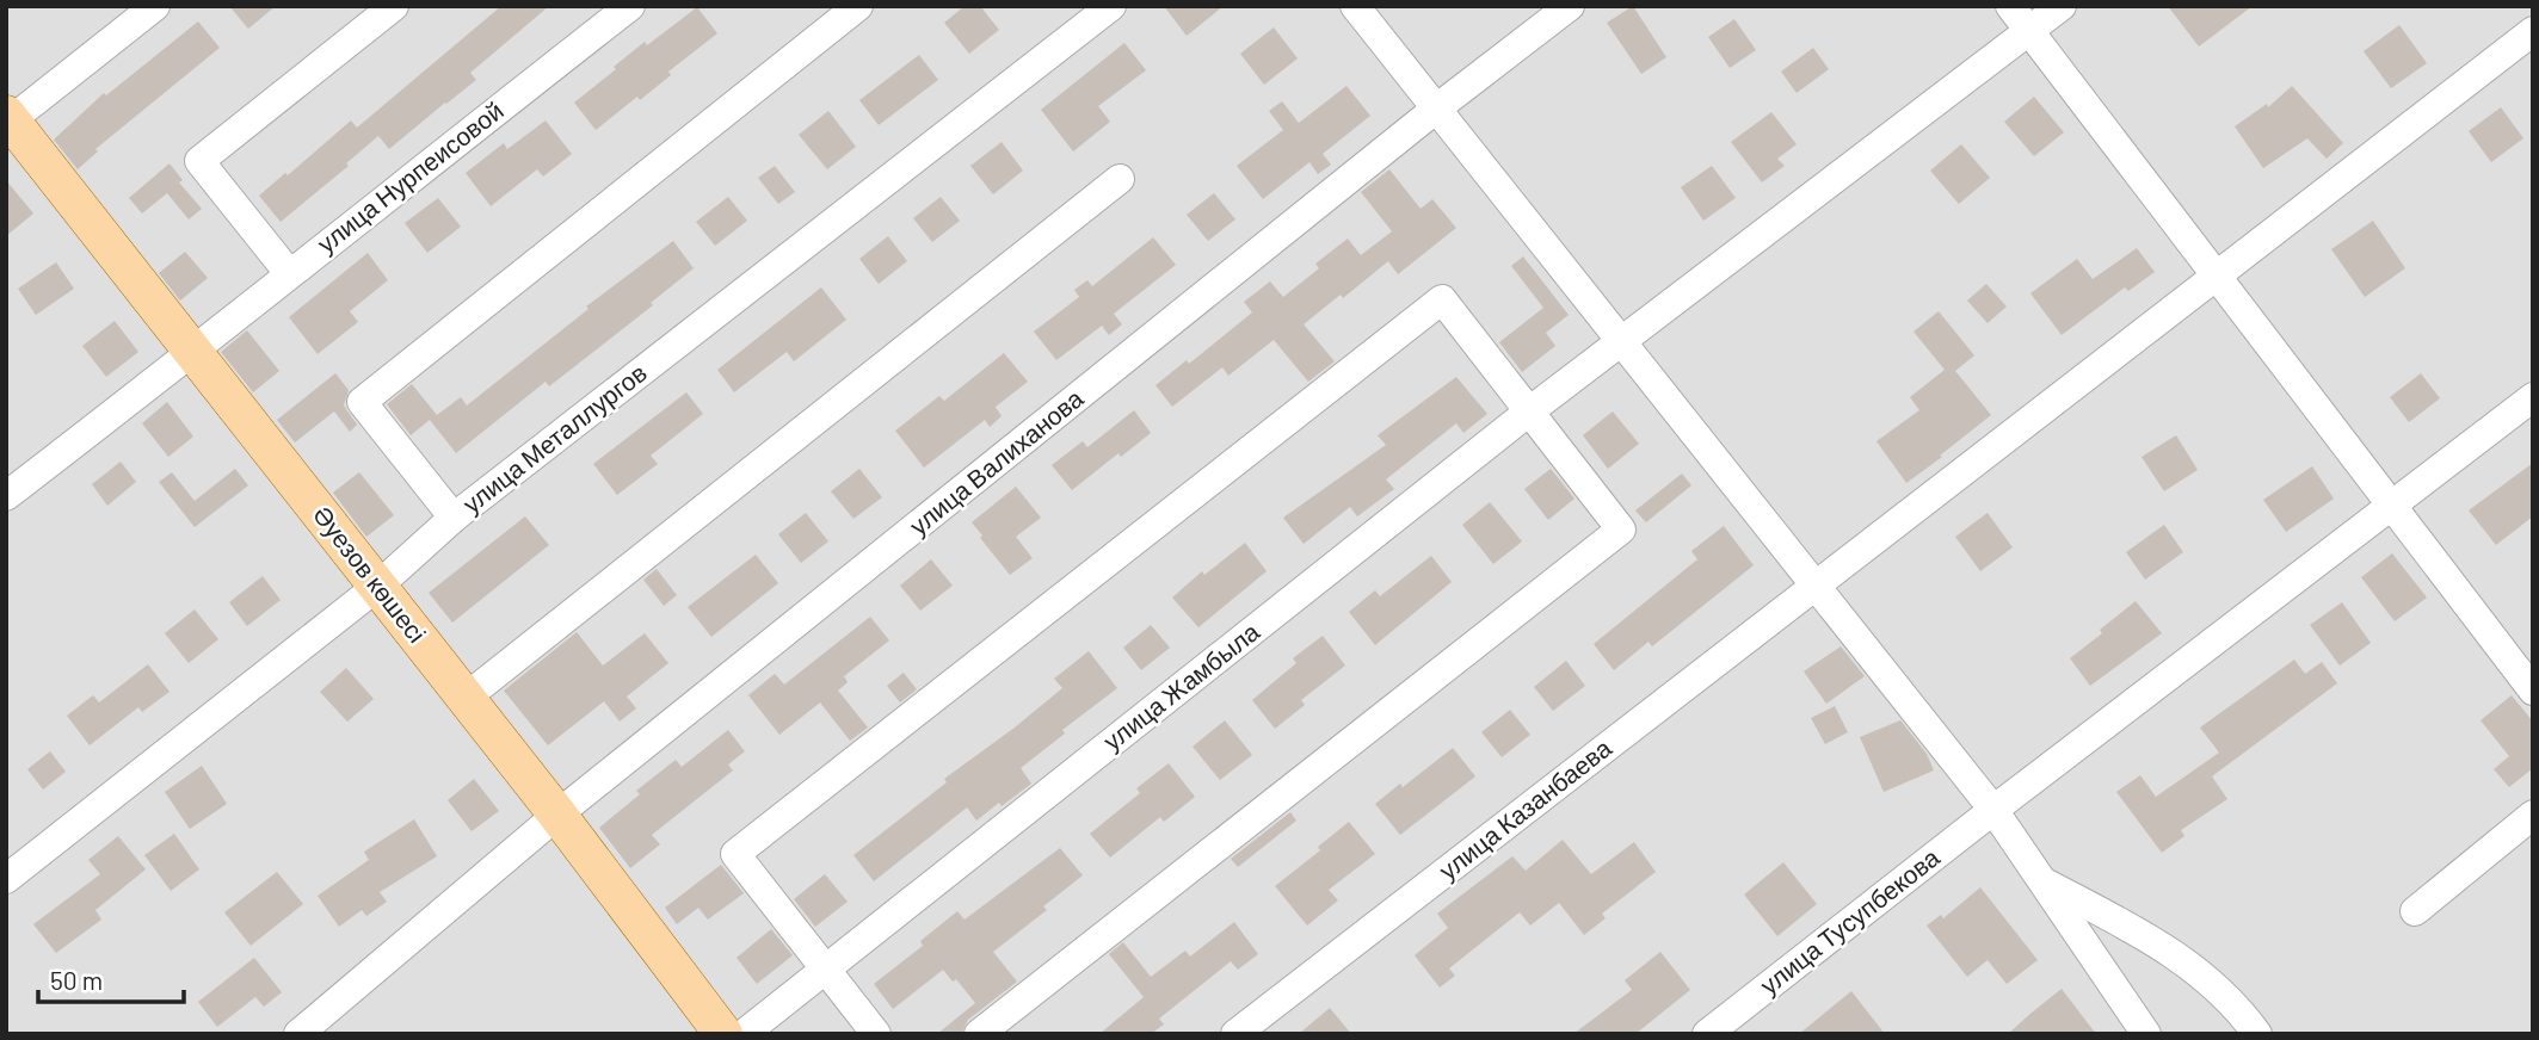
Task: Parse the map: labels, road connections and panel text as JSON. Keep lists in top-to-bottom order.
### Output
{
  "streets": {
    "main road": ["Әуезов көшесі"],
    "street": [
      "улица Нурпеисовой",
      "улица Металлургов",
      "улица Валиханова",
      "улица Жамбыла",
      "улица Казанбаева",
      "улица Тусупбекова"
    ]
  },
  "crossings": [
    ["улица Нурпеисовой", "Әуезов көшесі"],
    ["улица Металлургов", "Әуезов көшесі"],
    ["улица Валиханова", "Әуезов көшесі"]
  ],
  "scale_bar": "50 m"
}
